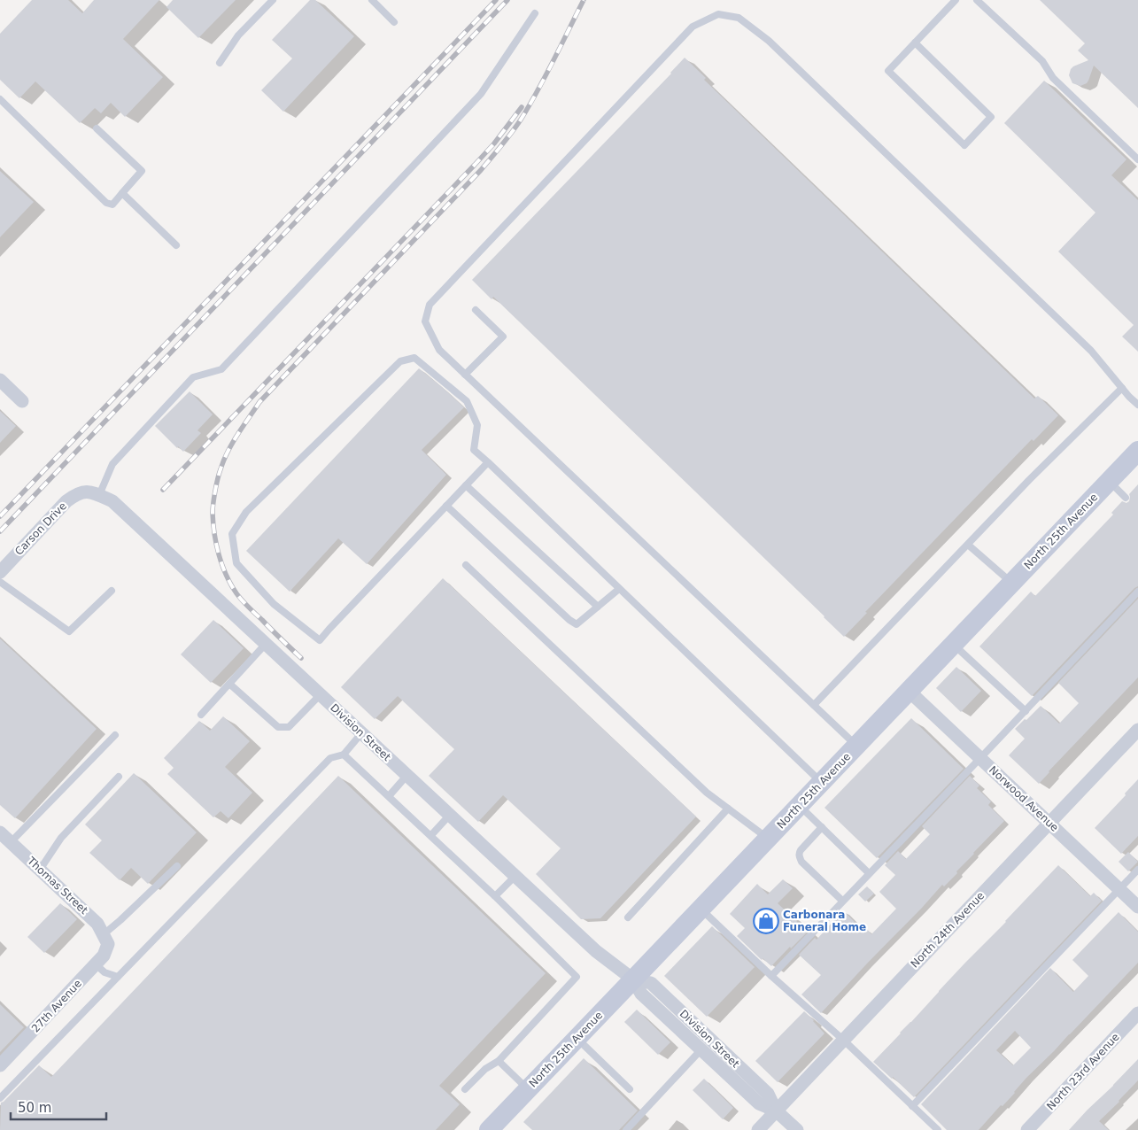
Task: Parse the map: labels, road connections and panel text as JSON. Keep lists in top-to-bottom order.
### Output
{
  "streets": {
    "main road": ["North 25th Avenue"],
    "street": [
      "Carson Drive",
      "Division Street",
      "Norwood Avenue",
      "Thomas Street",
      "North 24th Avenue",
      "27th Avenue",
      "North 23rd Avenue"
    ]
  },
  "crossings": [
    ["Carson Drive", "Division Street"],
    ["North 25th Avenue", "Division Street"],
    ["North 25th Avenue", "Norwood Avenue"],
    ["Division Street", "North 24th Avenue"],
    ["Norwood Avenue", "North 24th Avenue"],
    ["Thomas Street", "27th Avenue"]
  ],
  "places": {
    "shop": ["Carbonara Funeral Home"]
  },
  "scale_bar": "50 m"
}
